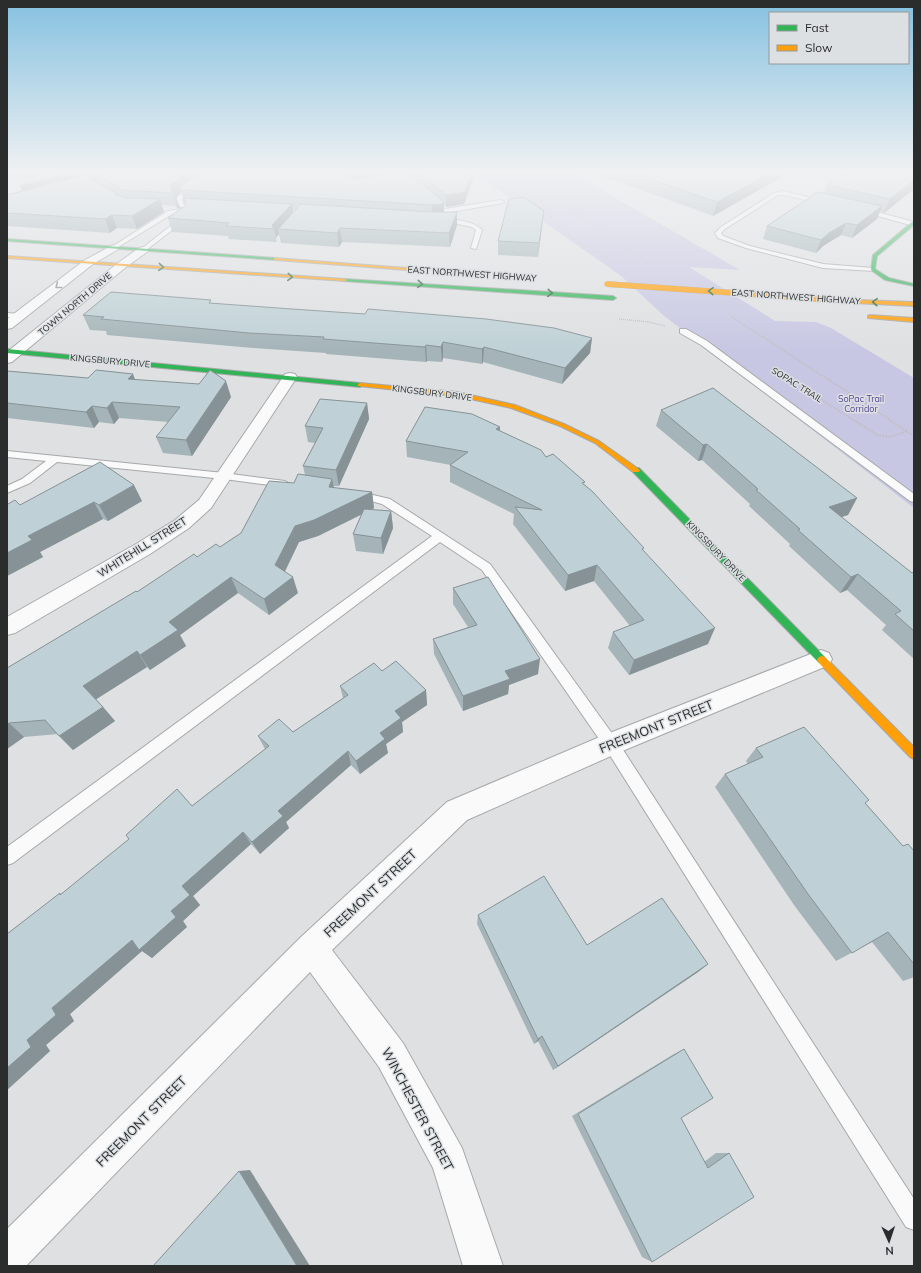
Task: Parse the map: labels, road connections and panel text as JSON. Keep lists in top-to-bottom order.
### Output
{
  "streets": {
    "main road": ["EAST NORTHWEST HIGHWAY", "KINGSBURY DRIVE"],
    "street": [
      "TOWN NORTH DRIVE",
      "WHITEHILL STREET",
      "FREEMONT STREET",
      "WINCHESTER STREET"
    ],
    "path": ["SOPAC TRAIL"]
  },
  "crossings": [
    ["EAST NORTHWEST HIGHWAY", "TOWN NORTH DRIVE"],
    ["TOWN NORTH DRIVE", "KINGSBURY DRIVE"],
    ["KINGSBURY DRIVE", "WHITEHILL STREET"],
    ["KINGSBURY DRIVE", "FREEMONT STREET"],
    ["FREEMONT STREET", "WINCHESTER STREET"]
  ],
  "parks": ["SoPac Trail Corridor"],
  "legend": ["Fast", "Slow"],
  "north": "bottom"
}
